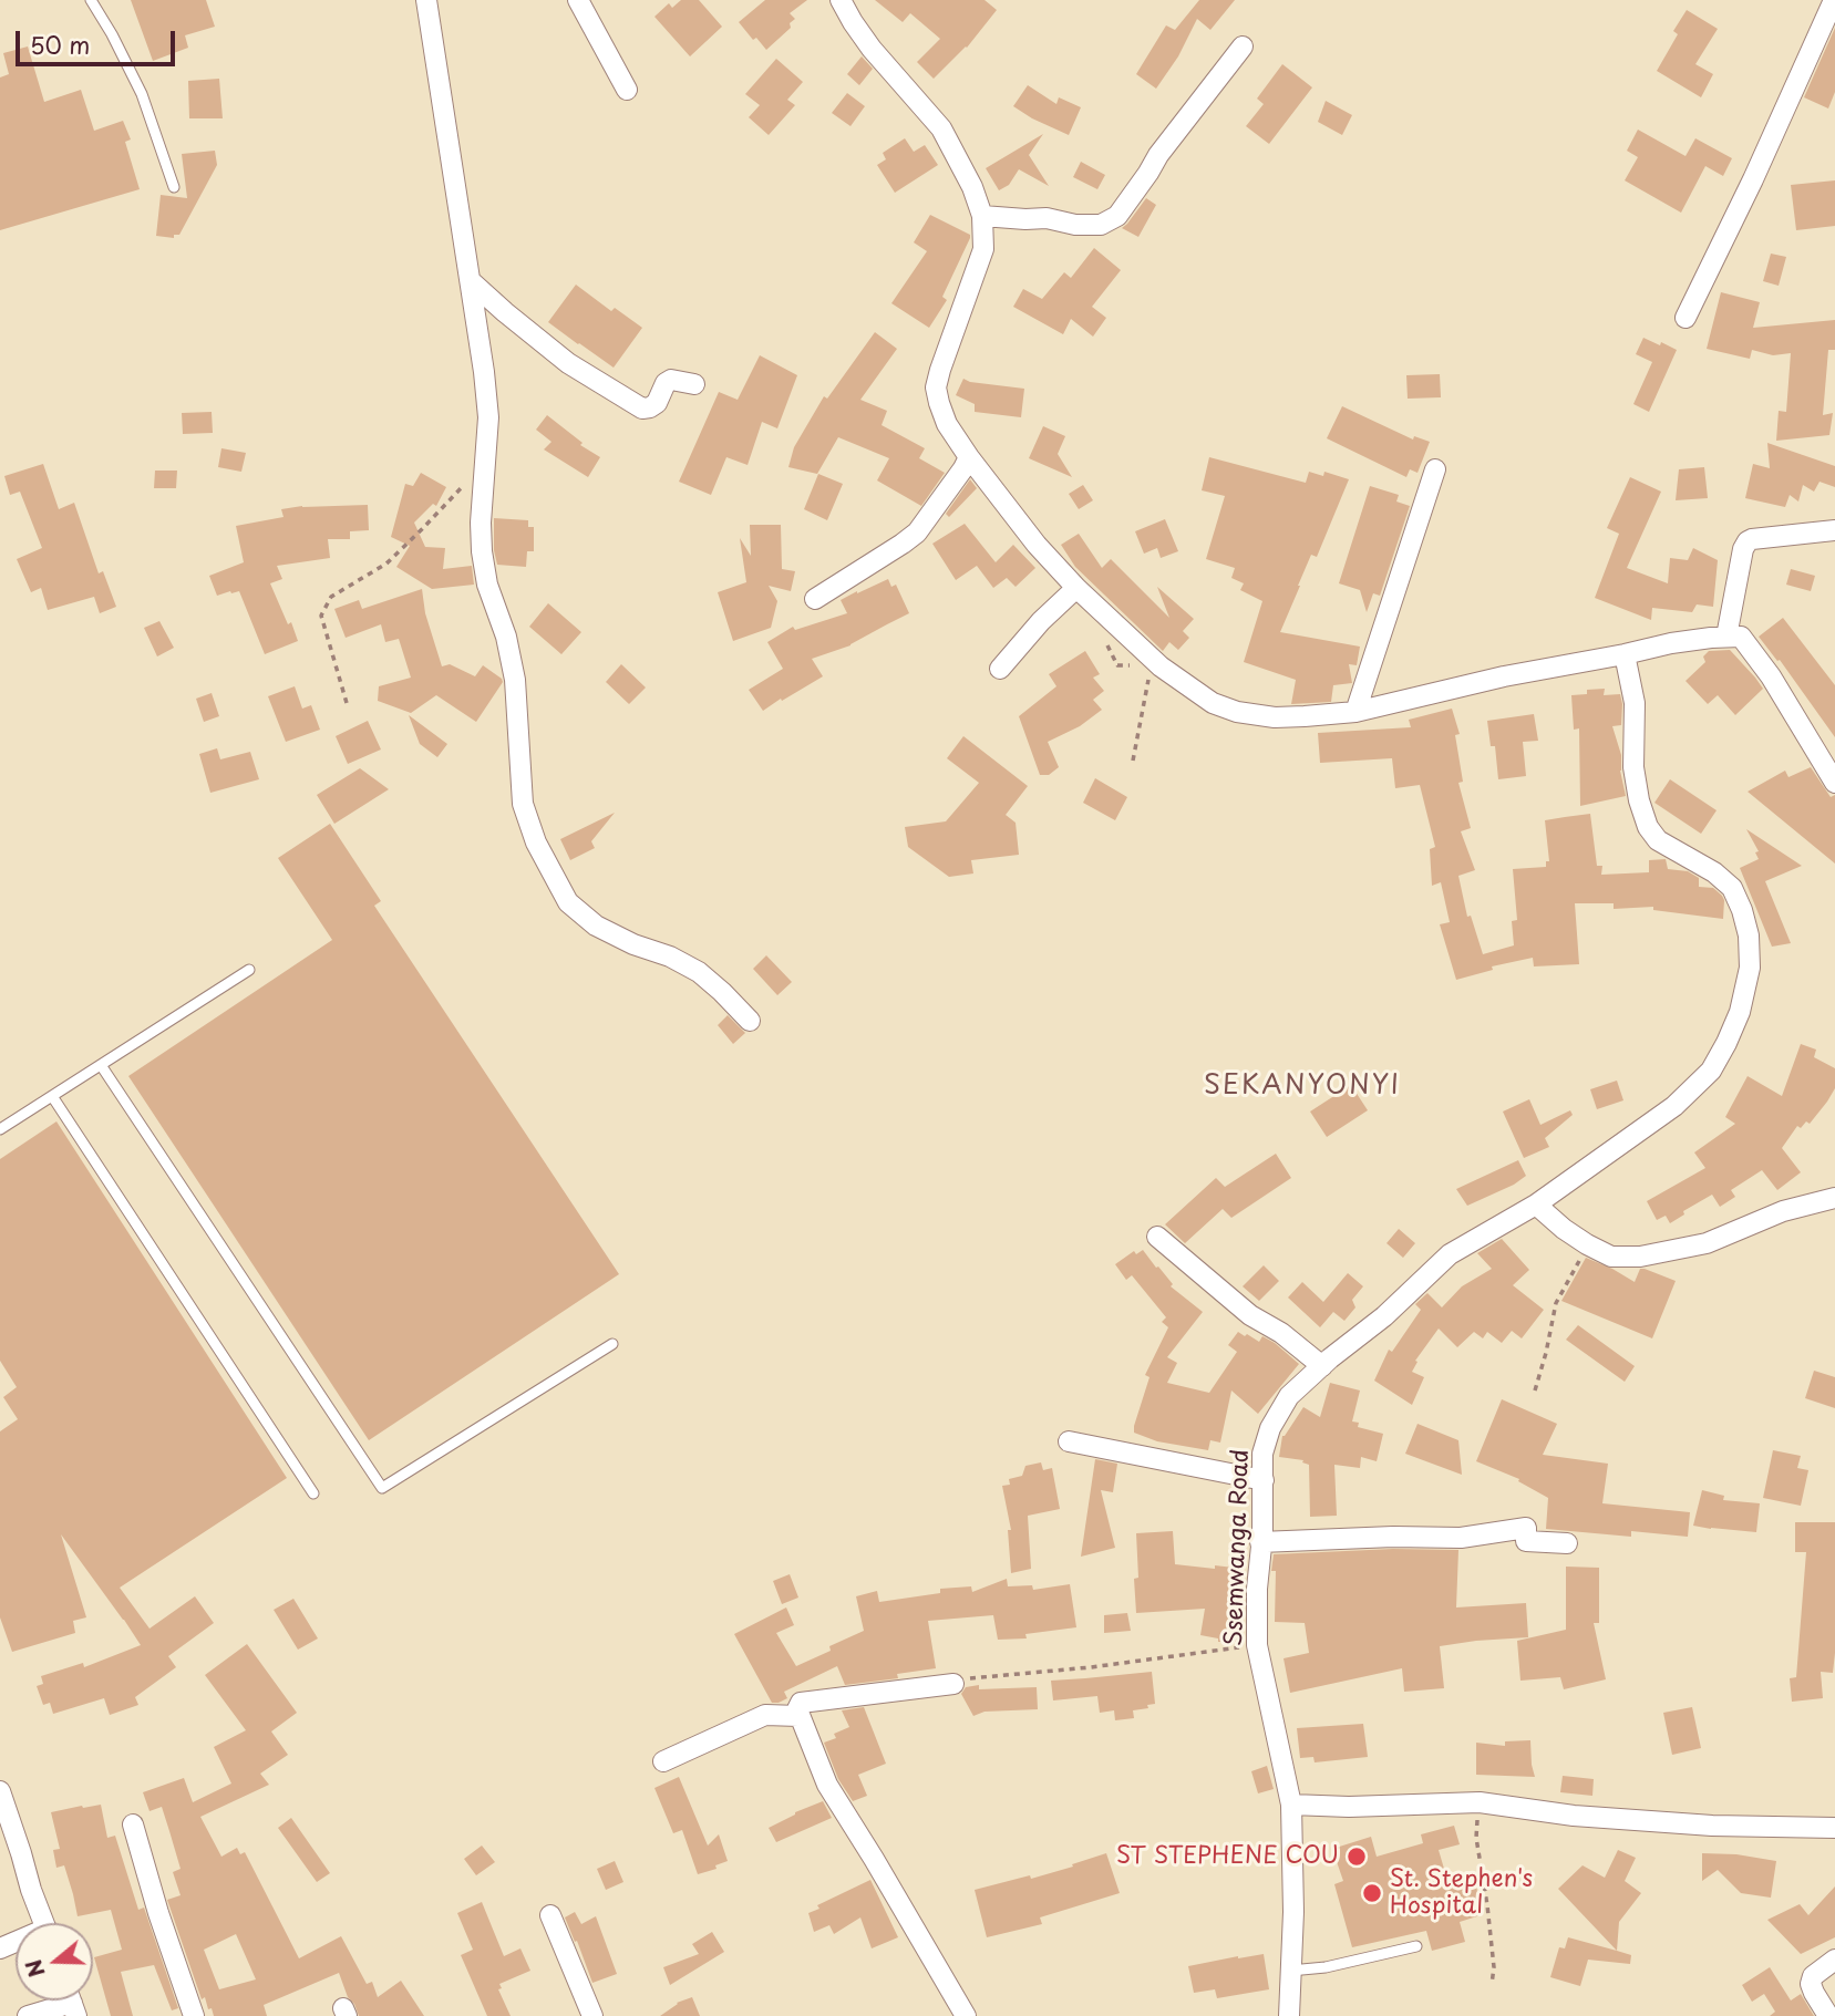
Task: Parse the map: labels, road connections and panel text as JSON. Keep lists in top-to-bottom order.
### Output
{
  "streets": {
    "street": ["Ssemwanga Road"]
  },
  "districts": ["SEKANYONYI"],
  "places": ["ST STEPHENE COU", "St. Stephen's Hospital"],
  "scale_bar": "50 m",
  "north": "left"
}
